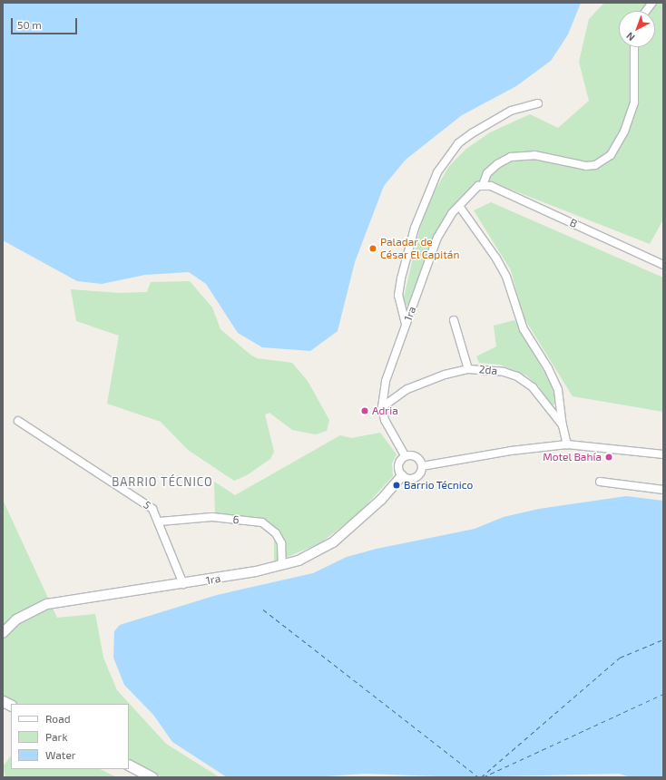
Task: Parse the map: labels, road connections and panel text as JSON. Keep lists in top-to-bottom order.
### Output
{
  "streets": {
    "street": [
      "B",
      "1ra",
      "2da",
      "5",
      "6"
    ]
  },
  "crossings": [
    ["B", "1ra"],
    ["1ra", "2da"],
    ["1ra", "5"],
    ["1ra", "6"],
    ["5", "6"]
  ],
  "districts": ["BARRIO TÉCNICO"],
  "places": [
    "Paladar de César El Capitán",
    "Adria",
    "Motel Bahía",
    "Barrio Técnico"
  ],
  "legend": ["Road", "Park", "Water"],
  "scale_bar": "50 m",
  "north": "bottom left"
}
